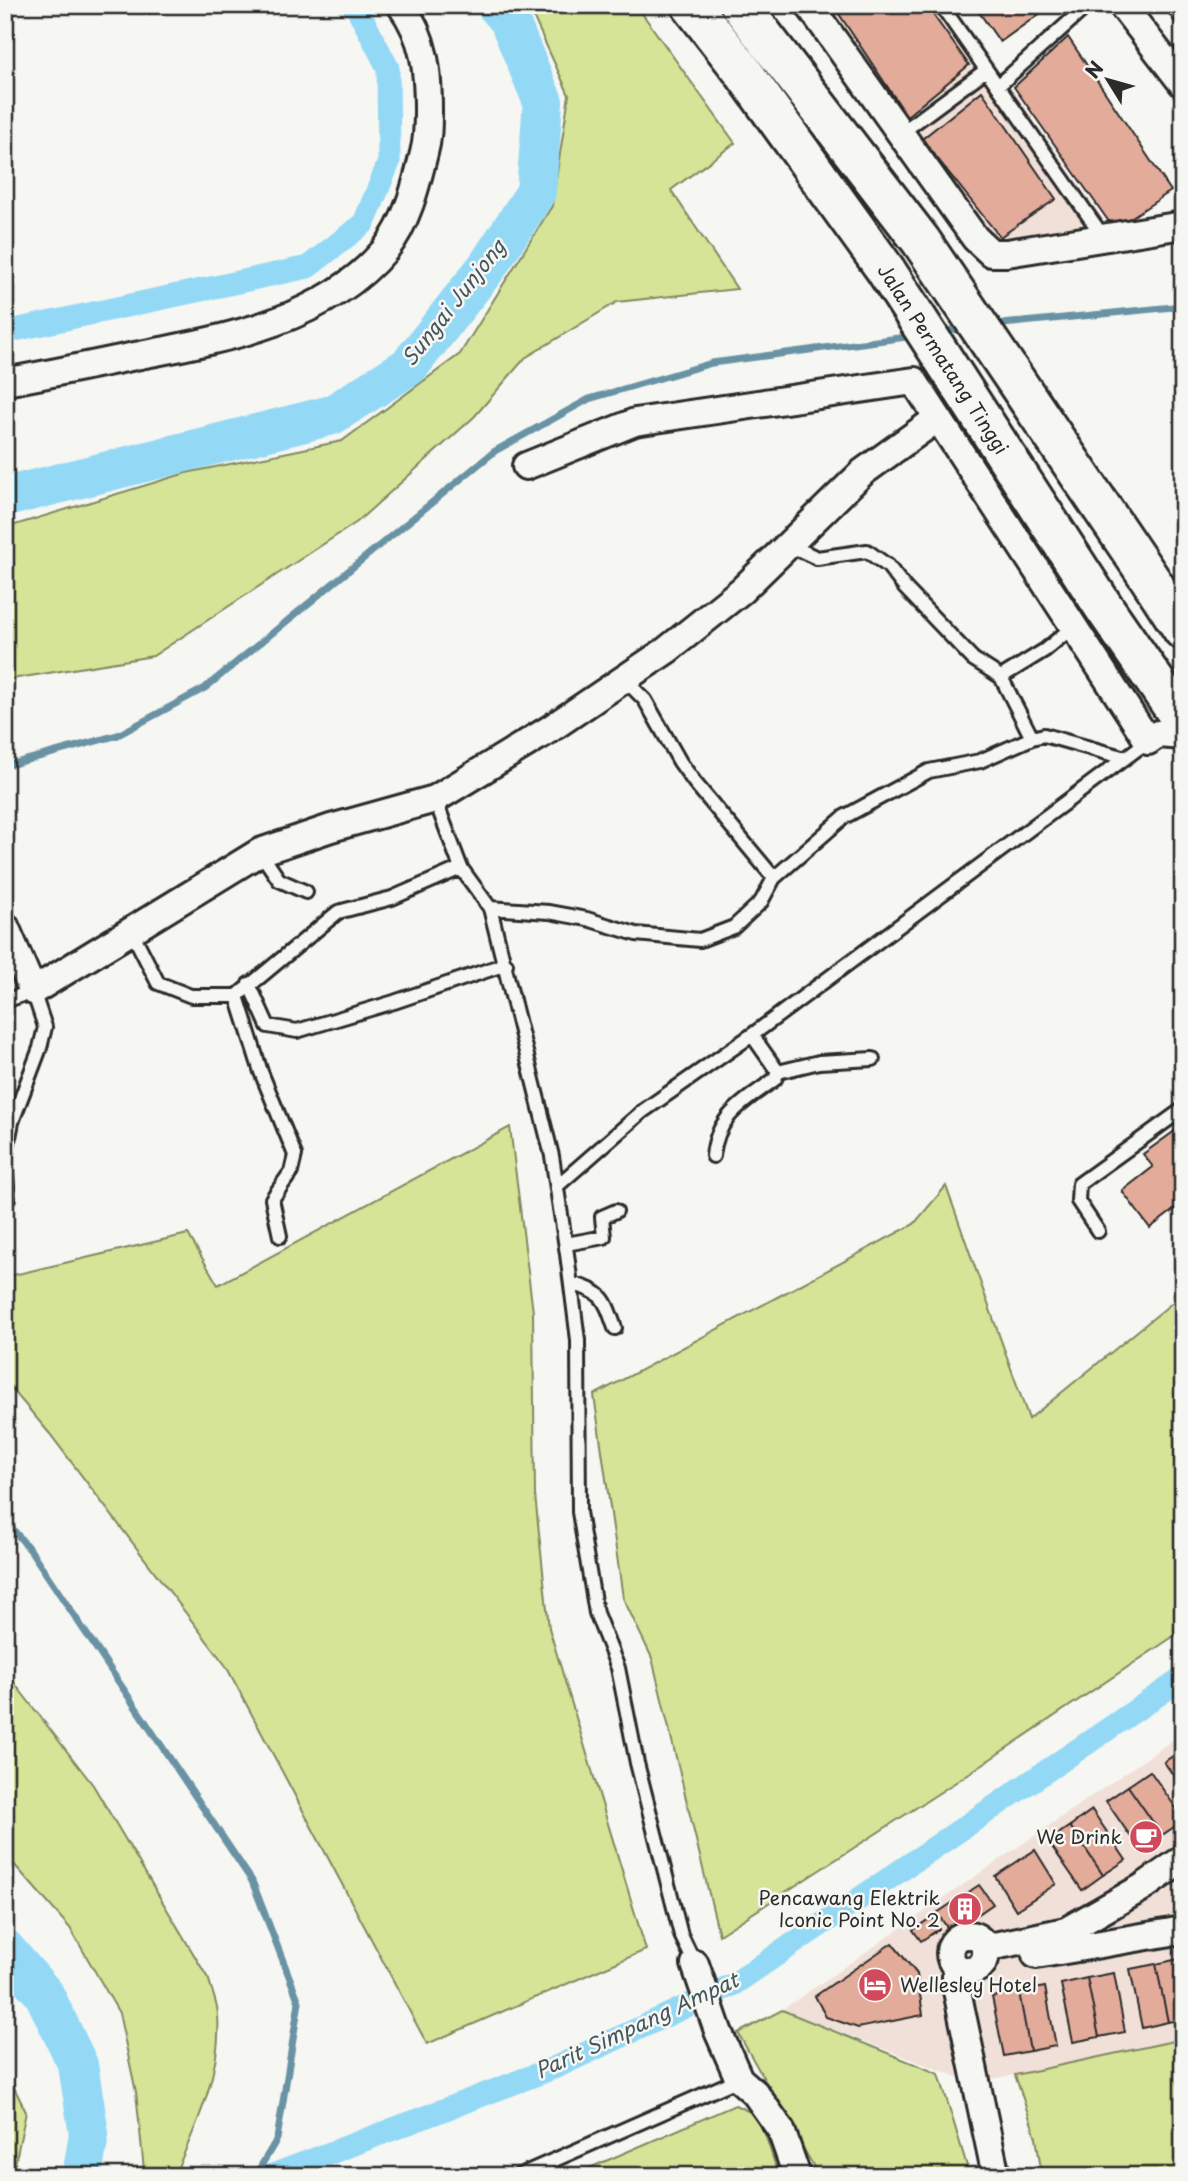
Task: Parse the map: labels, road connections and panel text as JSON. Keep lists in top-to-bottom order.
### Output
{
  "streets": {
    "highway": ["Jalan Permatang Tinggi"]
  },
  "water": ["Sungai Junjong", "Parit Simpang Ampat"],
  "places": {
    "cafe": ["We Drink"],
    "building": ["Pencawang Elektrik Iconic Point No. 2"],
    "hotel": ["Wellesley Hotel"]
  },
  "north": "top left"
}
